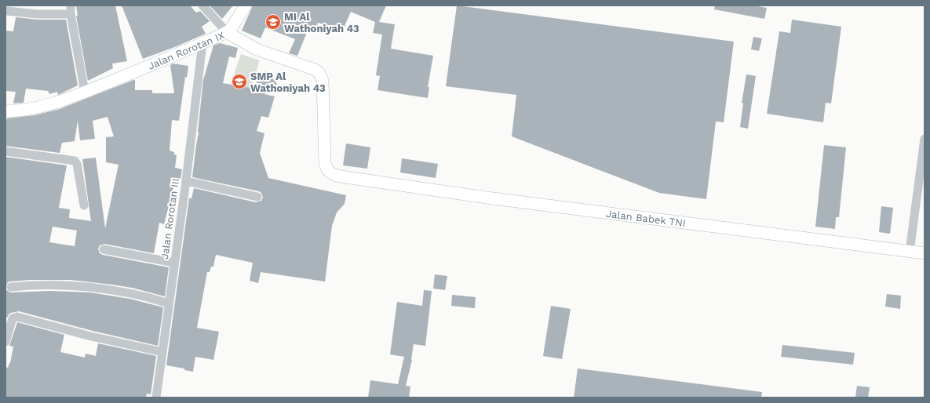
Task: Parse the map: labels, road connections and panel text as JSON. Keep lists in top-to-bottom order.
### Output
{
  "streets": {
    "street": ["Jalan Rorotan IX", "Jalan Babek TNI", "Jalan Rorotan III"]
  },
  "crossings": [
    ["Jalan Rorotan IX", "Jalan Babek TNI"],
    ["Jalan Rorotan IX", "Jalan Rorotan III"]
  ],
  "places": {
    "school or university": ["MI Al Wathoniyah 43", "SMP Al Wathoniyah 43"]
  }
}
